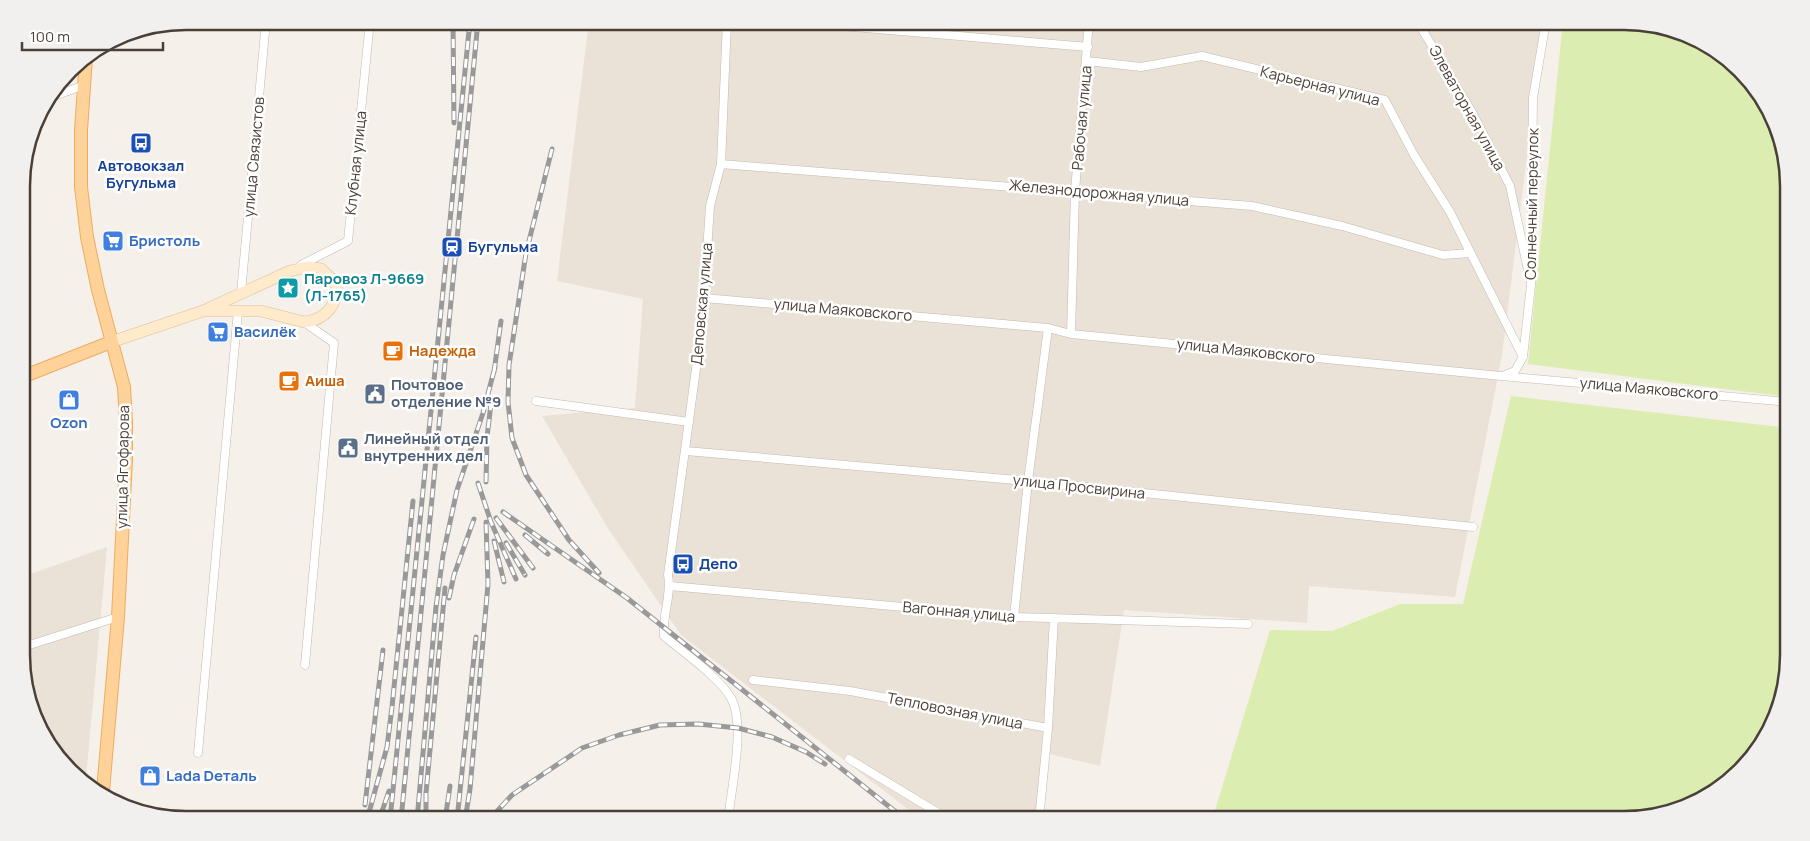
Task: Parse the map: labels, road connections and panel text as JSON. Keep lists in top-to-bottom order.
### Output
{
  "streets": {
    "main road": ["улица Ягофарова"],
    "street": [
      "Карьерная улица",
      "Элеваторная улица",
      "Рабочая улица",
      "улица Связистов",
      "Клубная улица",
      "Железнодорожная улица",
      "Солнечный переулок",
      "Деповская улица",
      "улица Маяковского",
      "улица Просвирина",
      "Вагонная улица",
      "Тепловозная улица"
    ]
  },
  "crossings": [
    ["Карьерная улица", "Рабочая улица"],
    ["Карьерная улица", "Железнодорожная улица"],
    ["Карьерная улица", "Солнечный переулок"],
    ["Элеваторная улица", "Солнечный переулок"],
    ["Рабочая улица", "Железнодорожная улица"],
    ["Рабочая улица", "улица Маяковского"],
    ["Железнодорожная улица", "Деповская улица"],
    ["Деповская улица", "улица Маяковского"],
    ["Деповская улица", "улица Просвирина"],
    ["Деповская улица", "Вагонная улица"]
  ],
  "places": {
    "bus stop": ["Автовокзал Бугульма", "Депо"],
    "supermarket": ["Бристоль", "Василёк"],
    "station": ["Бугульма"],
    "place": ["Паровоз Л-9669 (Л-1765)"],
    "cafe": ["Надежда", "Аиша"],
    "public building": ["Почтовое отделение №9", "Линейный отдел внутренних дел"],
    "shop": ["Ozon", "Lada Dеталь"]
  },
  "scale_bar": "100 m"
}
